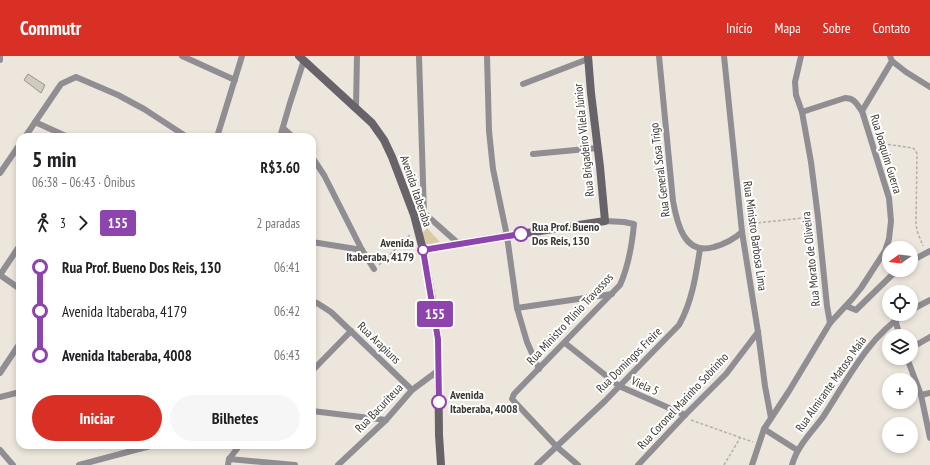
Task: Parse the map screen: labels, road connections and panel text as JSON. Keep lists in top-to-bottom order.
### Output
{
  "streets": {
    "main road": ["Rua Brigadeiro Vilela Júnior", "Avenida Itaberaba"],
    "street": [
      "Rua Joaquim Guerra",
      "Rua General Sosa Trigo",
      "Rua Ministro Barbosa Lima",
      "Rua Morato de Oliveira",
      "Rua Ministro Plínio Travassos",
      "Rua Arapiuns",
      "Rua Domingos Freire",
      "Rua Almirante Matoso Maia",
      "Viela 5",
      "Rua Coronel Marinho Sobrinho",
      "Rua Bacuriteua"
    ]
  },
  "crossings": [
    ["Rua Brigadeiro Vilela Júnior", "Rua Ministro Plínio Travassos"],
    ["Rua Joaquim Guerra", "Rua Morato de Oliveira"],
    ["Rua General Sosa Trigo", "Rua Domingos Freire"],
    ["Avenida Itaberaba", "Rua Bacuriteua"],
    ["Rua Ministro Barbosa Lima", "Rua Coronel Marinho Sobrinho"],
    ["Rua Ministro Plínio Travassos", "Rua Domingos Freire"],
    ["Rua Ministro Plínio Travassos", "Viela 5"],
    ["Rua Arapiuns", "Rua Bacuriteua"],
    ["Rua Domingos Freire", "Viela 5"],
    ["Viela 5", "Rua Coronel Marinho Sobrinho"]
  ],
  "places": ["Rua Prof. Bueno Dos Reis, 130", "Avenida Itaberaba, 4179", "Avenida Itaberaba, 4008"],
  "lines": ["bus line 155"],
  "north": "left",
  "page": {
    "header": "Commutr",
    "nav": [
      "Início",
      "Mapa",
      "Sobre",
      "Contato"
    ],
    "on_map": "155",
    "heading": ["5 min", "06:38 – 06:43 · Ônibus", "R$3.60"],
    "legs": ["3", "155", "2 paradas"],
    "map_buttons": ["+", "−"],
    "list": [
      {
        "name": "Rua Prof. Bueno Dos Reis, 130",
        "value": "06:41"
      },
      {
        "name": "Avenida Itaberaba, 4179",
        "value": "06:42"
      },
      {
        "name": "Avenida Itaberaba, 4008",
        "value": "06:43"
      }
    ],
    "buttons": ["Iniciar", "Bilhetes"]
  }
}
